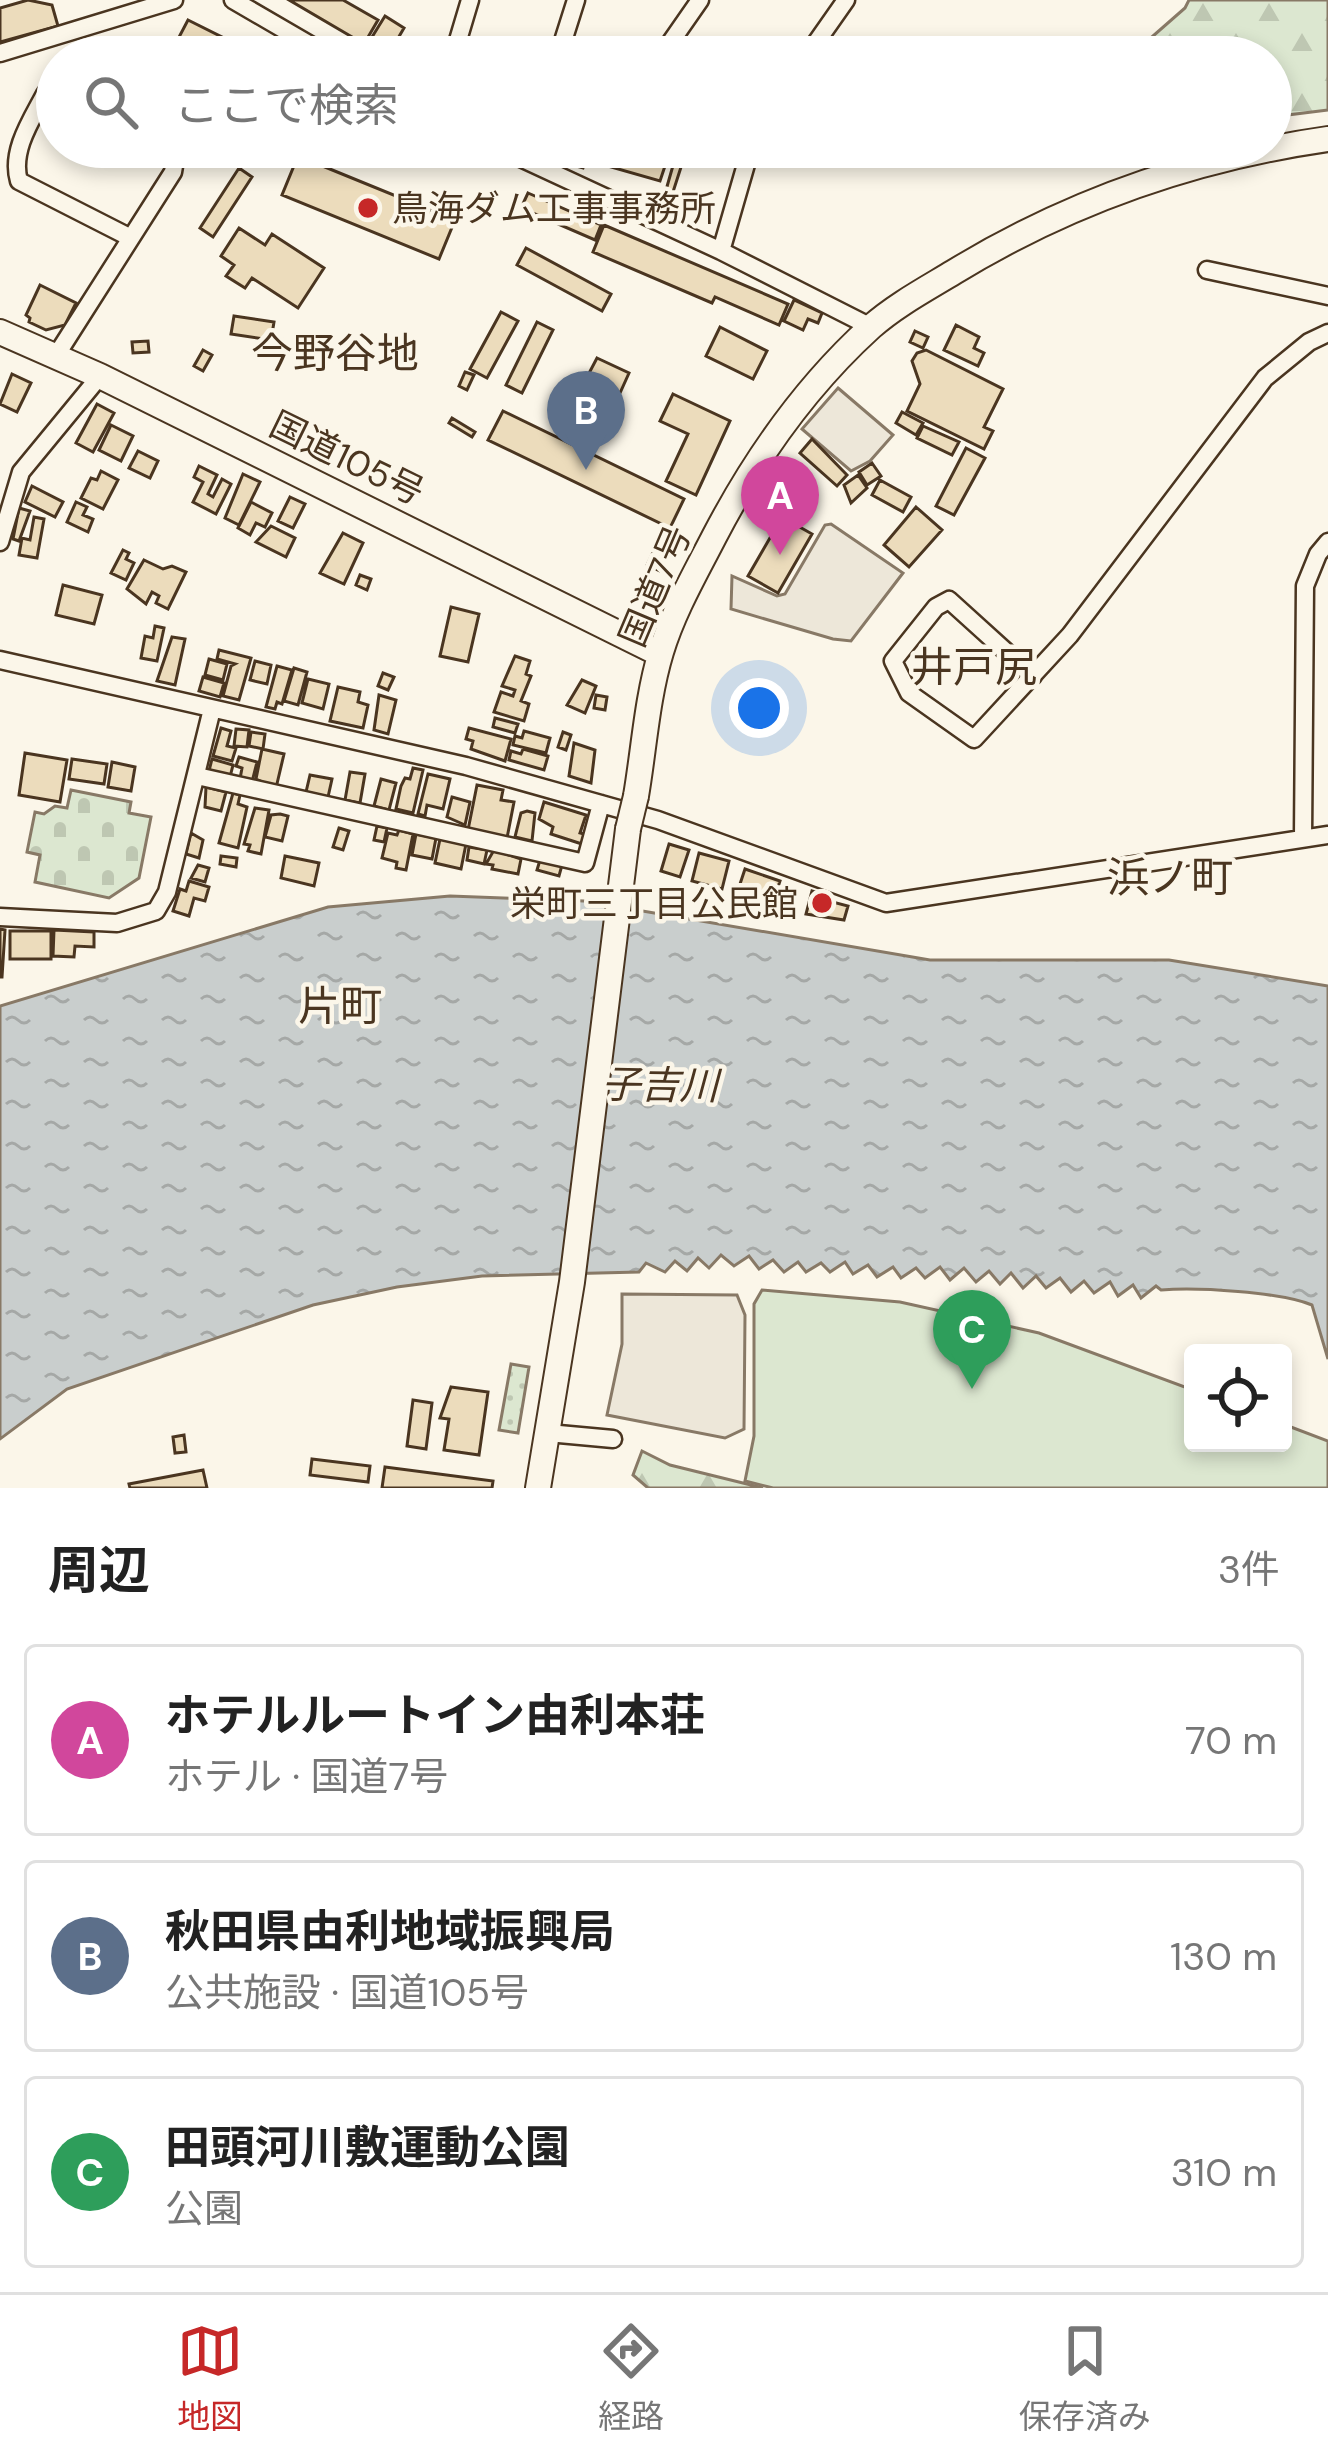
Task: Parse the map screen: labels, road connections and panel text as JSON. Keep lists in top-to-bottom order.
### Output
{
  "streets": {
    "highway": ["国道105号", "国道7号"]
  },
  "crossings": [
    ["国道105号", "国道7号"]
  ],
  "districts": [
    "今野谷地",
    "井戸尻",
    "浜ノ町",
    "片町"
  ],
  "water": ["子吉川"],
  "places": ["鳥海ダム工事事務所", "栄町三丁目公民館"],
  "page": {
    "search": "ここで検索",
    "pins": ["B", "A", "C"],
    "heading": ["周辺", "3件"],
    "list": [
      {
        "mark": "A",
        "name": "ホテルルートイン由利本荘",
        "note": "ホテル · 国道7号",
        "value": "70 m"
      },
      {
        "mark": "B",
        "name": "秋田県由利地域振興局",
        "note": "公共施設 · 国道105号",
        "value": "130 m"
      },
      {
        "mark": "C",
        "name": "田頭河川敷運動公園",
        "note": "公園",
        "value": "310 m"
      }
    ],
    "nav": ["地図", "経路", "保存済み"]
  }
}
